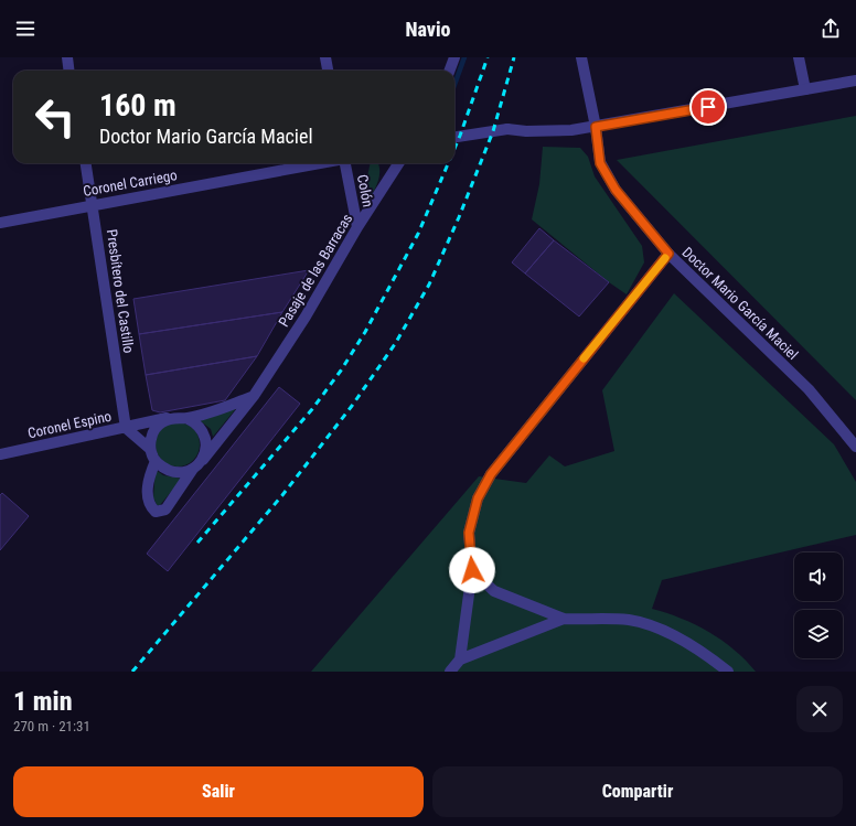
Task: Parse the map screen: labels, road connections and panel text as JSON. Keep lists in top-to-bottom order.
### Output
{
  "streets": {
    "street": [
      "Coronel Carriego",
      "Colón",
      "Pasaje de las Barracas",
      "Presbítero del Castillo",
      "Doctor Mario García Maciel",
      "Coronel Espino"
    ]
  },
  "crossings": [
    ["Coronel Carriego", "Presbítero del Castillo"],
    ["Colón", "Pasaje de las Barracas"],
    ["Pasaje de las Barracas", "Coronel Espino"],
    ["Presbítero del Castillo", "Coronel Espino"]
  ],
  "page": {
    "header": "Navio",
    "turn": ["160 m", "Doctor Mario García Maciel"],
    "heading": ["1 min", "270 m · 21:31"],
    "buttons": ["Salir", "Compartir"]
  }
}
